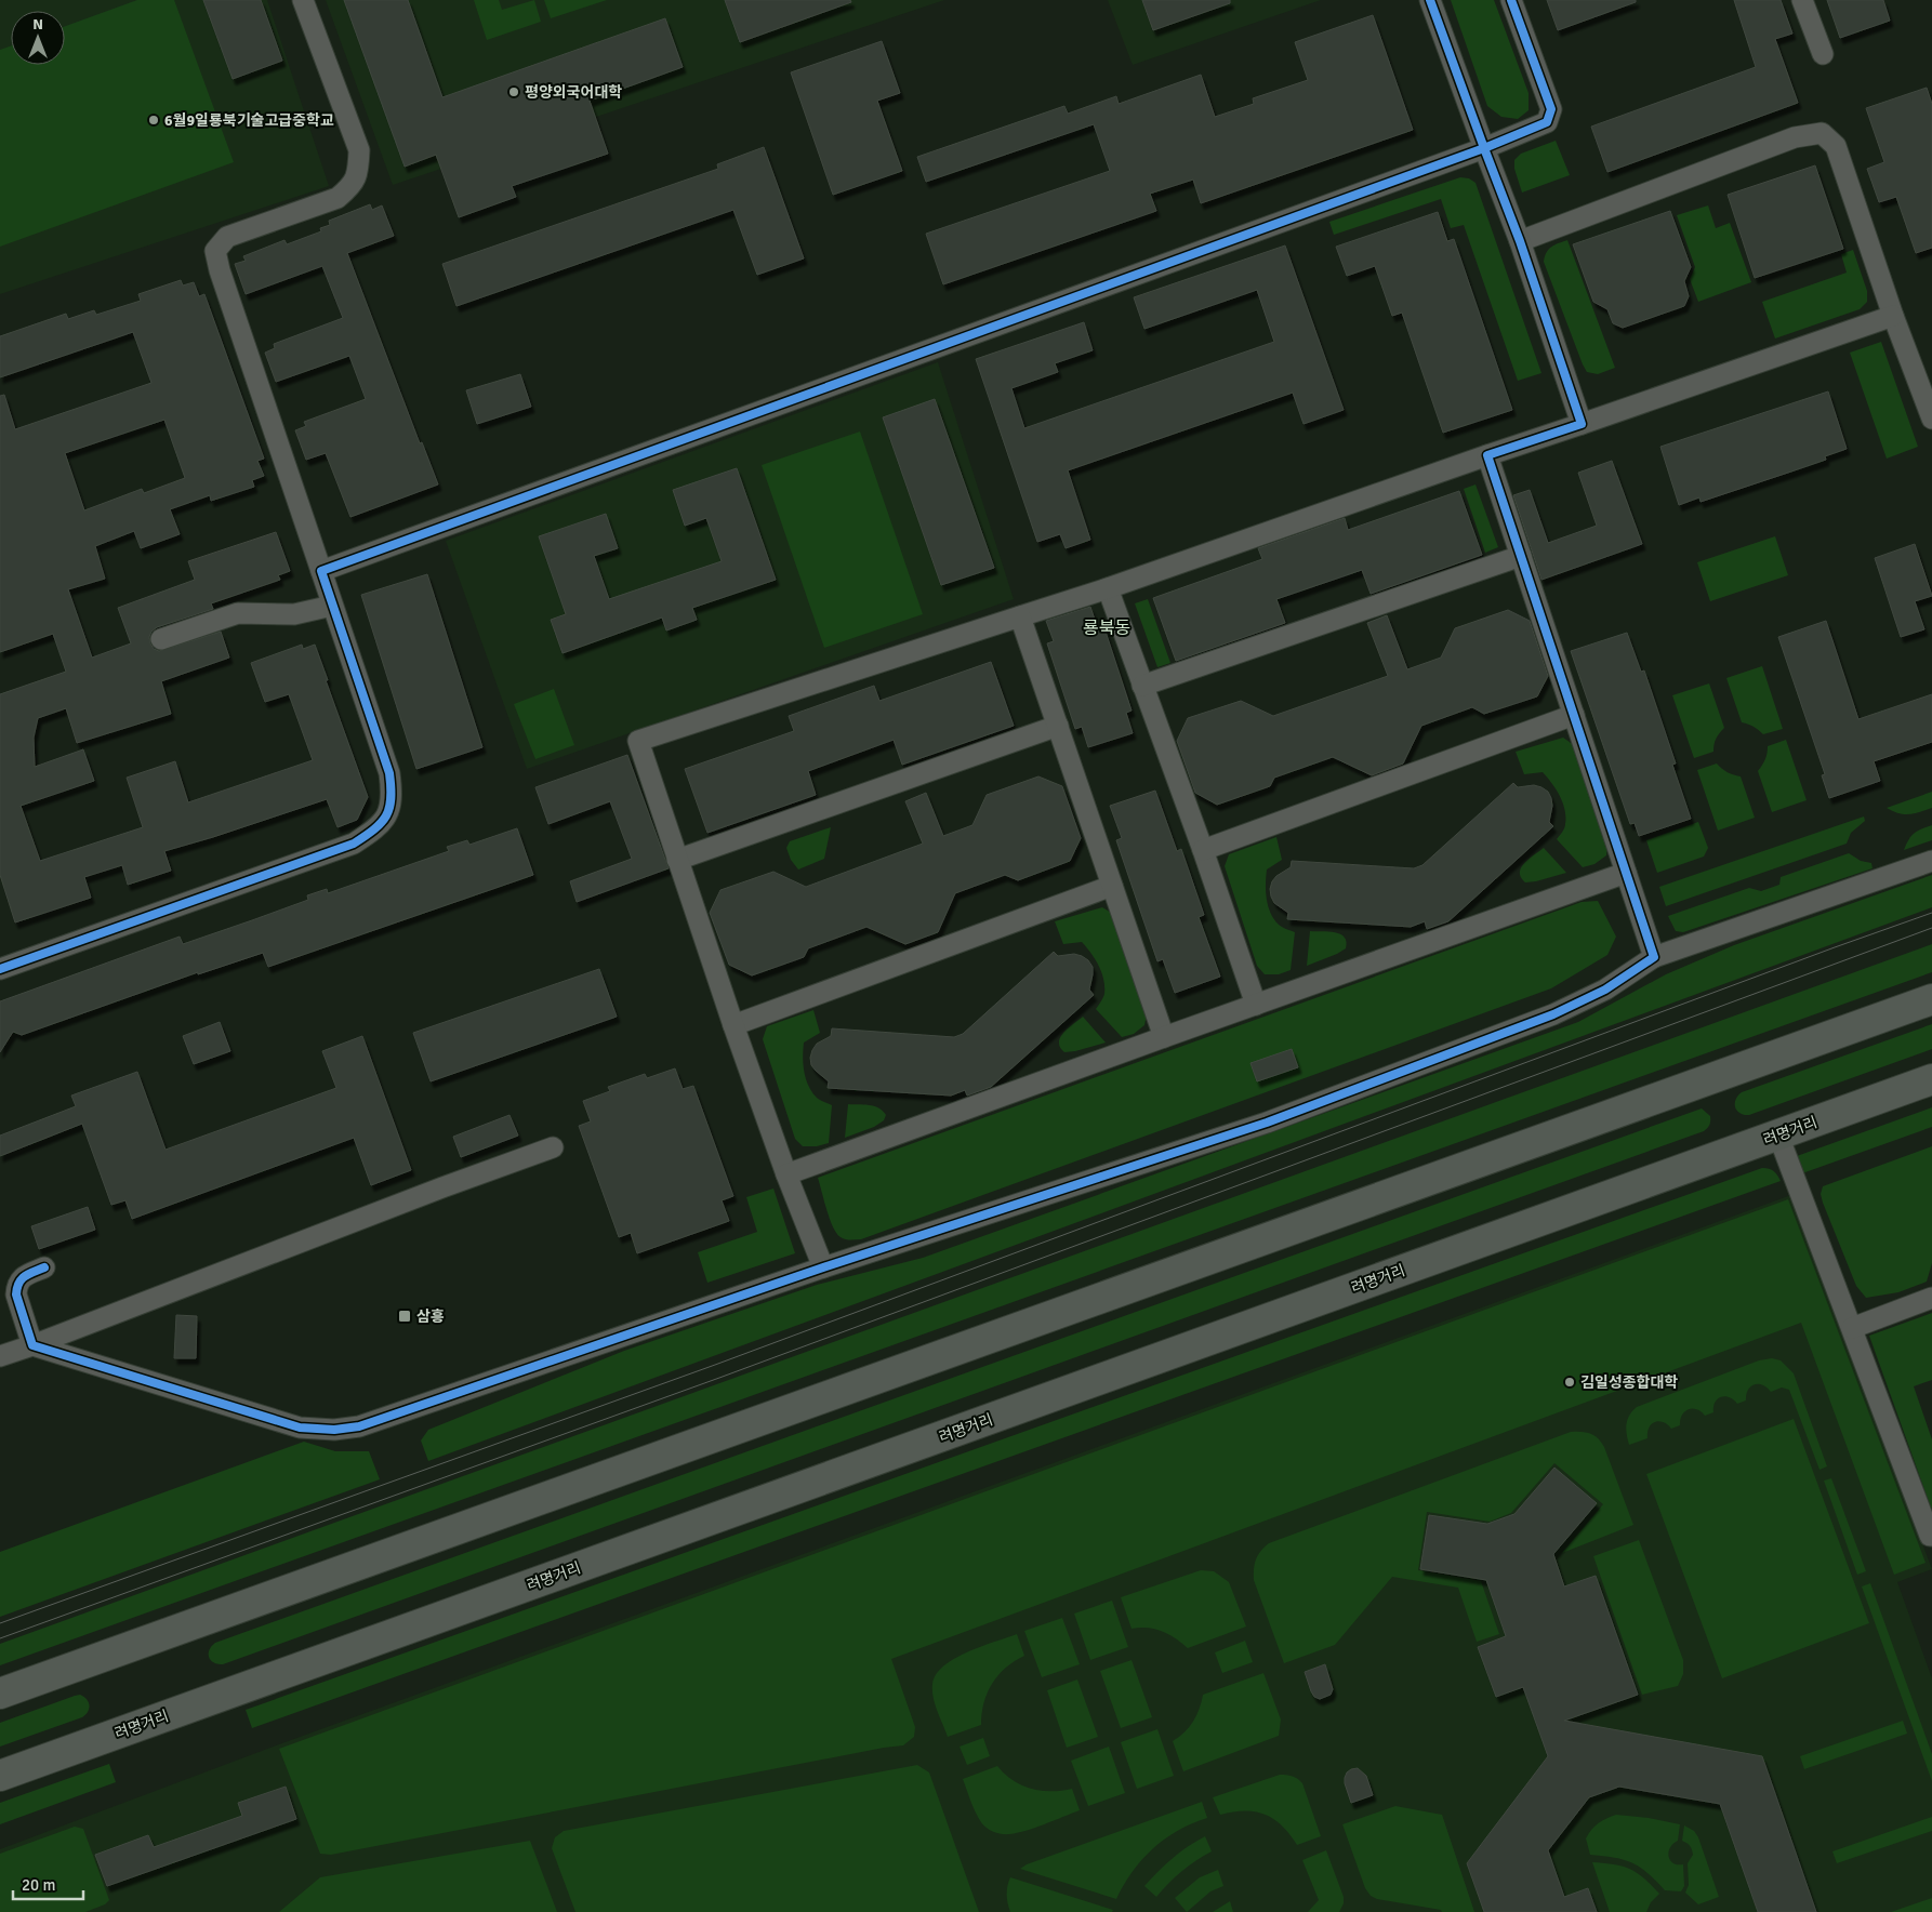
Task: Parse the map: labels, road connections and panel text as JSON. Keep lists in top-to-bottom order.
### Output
{
  "streets": {
    "highway": ["려명거리"]
  },
  "districts": ["룡북동"],
  "places": {
    "other": ["평양외국어대학", "6월9일룡북기술고급중학교", "김일성종합대학"],
    "transit": ["삼흥"]
  },
  "scale_bar": "20 m",
  "north": "top"
}
